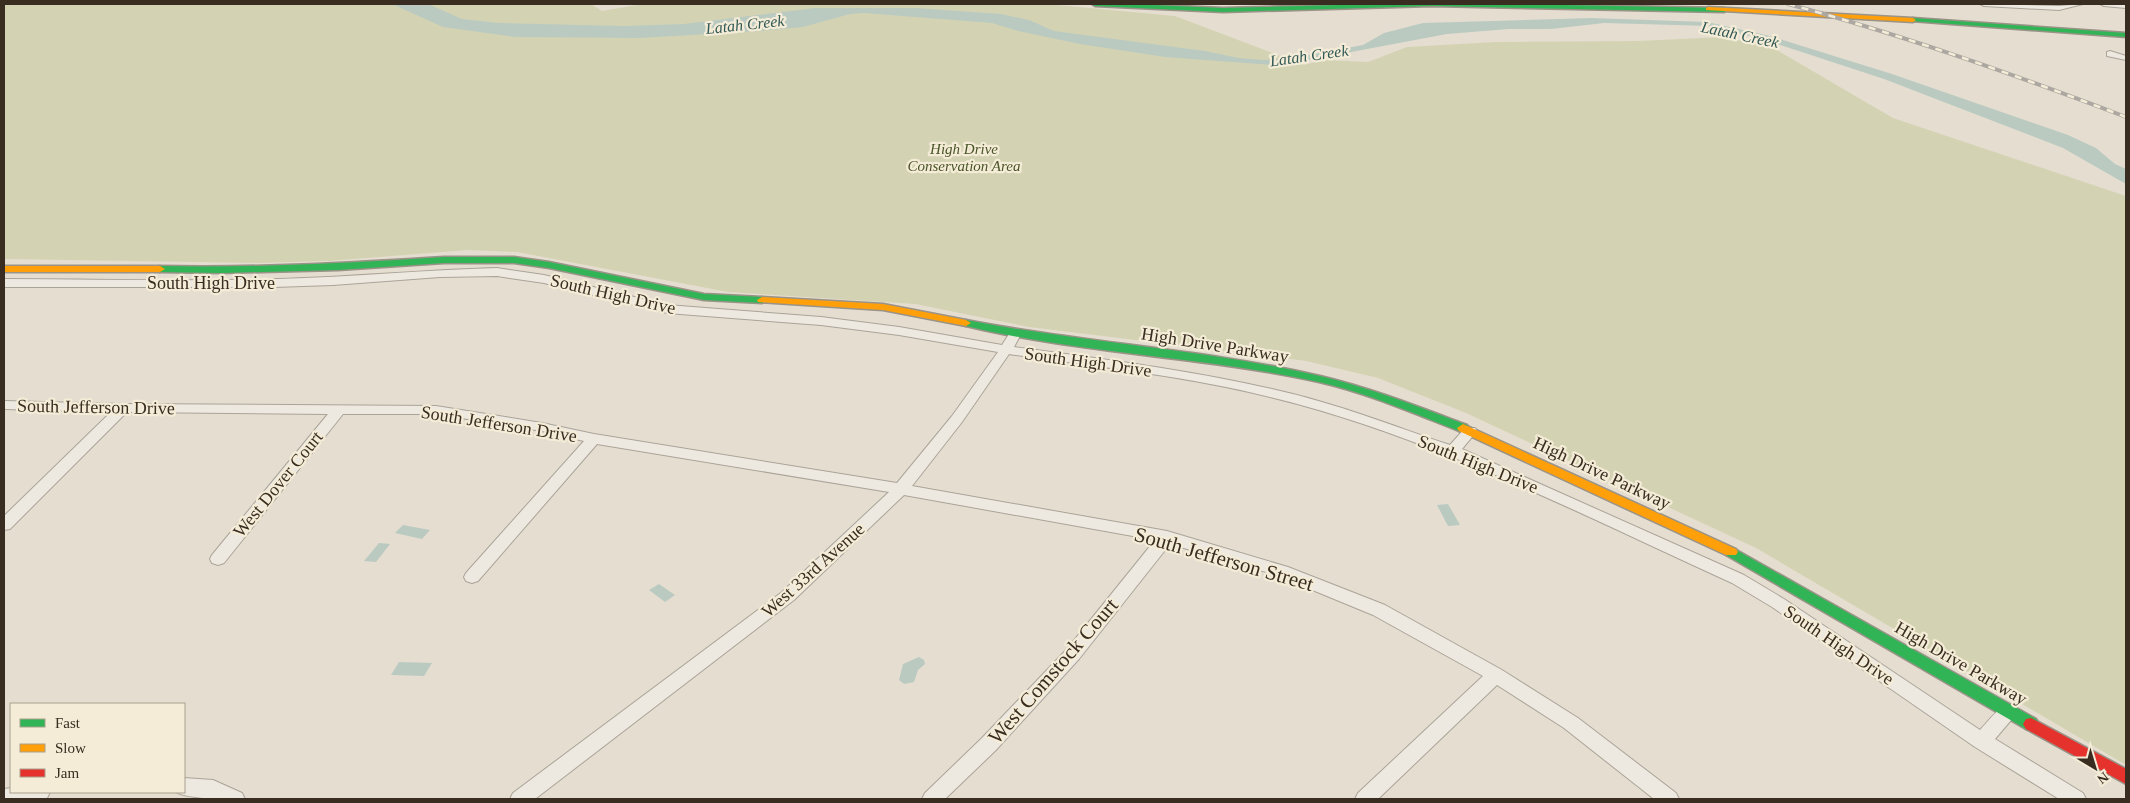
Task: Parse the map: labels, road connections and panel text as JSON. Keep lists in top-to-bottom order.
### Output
{
  "streets": {
    "main road": ["South High Drive", "High Drive Parkway"],
    "street": [
      "South Jefferson Drive",
      "West Dover Court",
      "South Jefferson Street",
      "West 33rd Avenue",
      "West Comstock Court"
    ]
  },
  "crossings": [
    ["South High Drive", "High Drive Parkway"],
    ["South High Drive", "West 33rd Avenue"],
    ["High Drive Parkway", "West 33rd Avenue"],
    ["South Jefferson Drive", "West Dover Court"],
    ["South Jefferson Drive", "South Jefferson Street"],
    ["South Jefferson Drive", "West 33rd Avenue"],
    ["South Jefferson Street", "West 33rd Avenue"],
    ["South Jefferson Street", "West Comstock Court"]
  ],
  "water": ["Latah Creek"],
  "parks": ["High Drive Conservation Area"],
  "legend": ["Fast", "Slow", "Jam"],
  "north": "bottom right"
}
